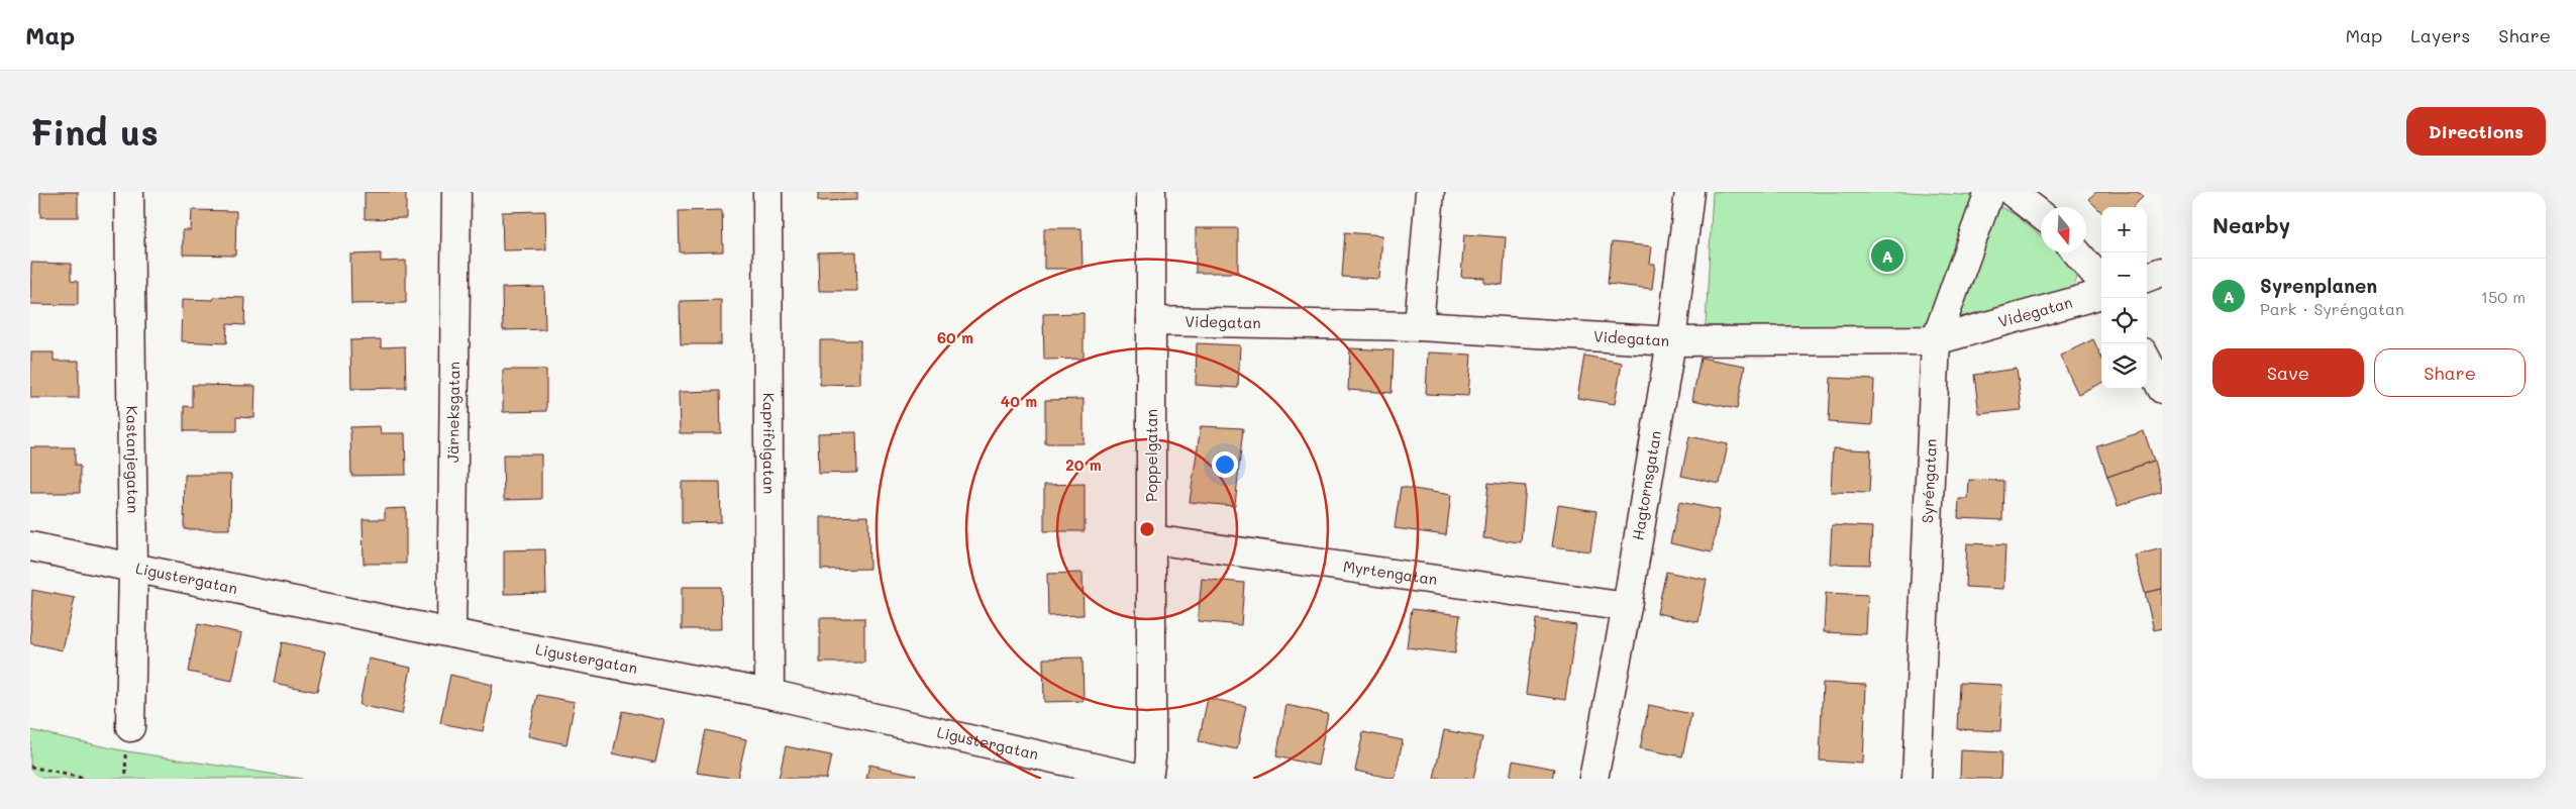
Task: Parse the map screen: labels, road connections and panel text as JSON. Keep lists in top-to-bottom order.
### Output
{
  "streets": {
    "street": [
      "Videgatan",
      "Järneksgatan",
      "Kaprifolgatan",
      "Poppelgatan",
      "Kastanjegatan",
      "Syréngatan",
      "Hagtornsgatan",
      "Myrtengatan",
      "Ligustergatan"
    ]
  },
  "crossings": [
    ["Videgatan", "Poppelgatan"],
    ["Videgatan", "Syréngatan"],
    ["Videgatan", "Hagtornsgatan"],
    ["Järneksgatan", "Ligustergatan"],
    ["Kaprifolgatan", "Ligustergatan"],
    ["Poppelgatan", "Myrtengatan"],
    ["Kastanjegatan", "Ligustergatan"],
    ["Hagtornsgatan", "Myrtengatan"]
  ],
  "north": "bottom",
  "page": {
    "header": "Map",
    "nav": ["Map", "Layers", "Share"],
    "buttons": [
      "Directions",
      ["Save", "Share"]
    ],
    "title": "Find us",
    "heading": "Nearby",
    "map_buttons": ["+", "−"],
    "pins": "A",
    "list": [
      {
        "mark": "A",
        "name": "Syrenplanen",
        "note": "Park · Syréngatan",
        "value": "150 m"
      }
    ]
  },
  "rings": ["60 m", "40 m", "20 m"]
}
